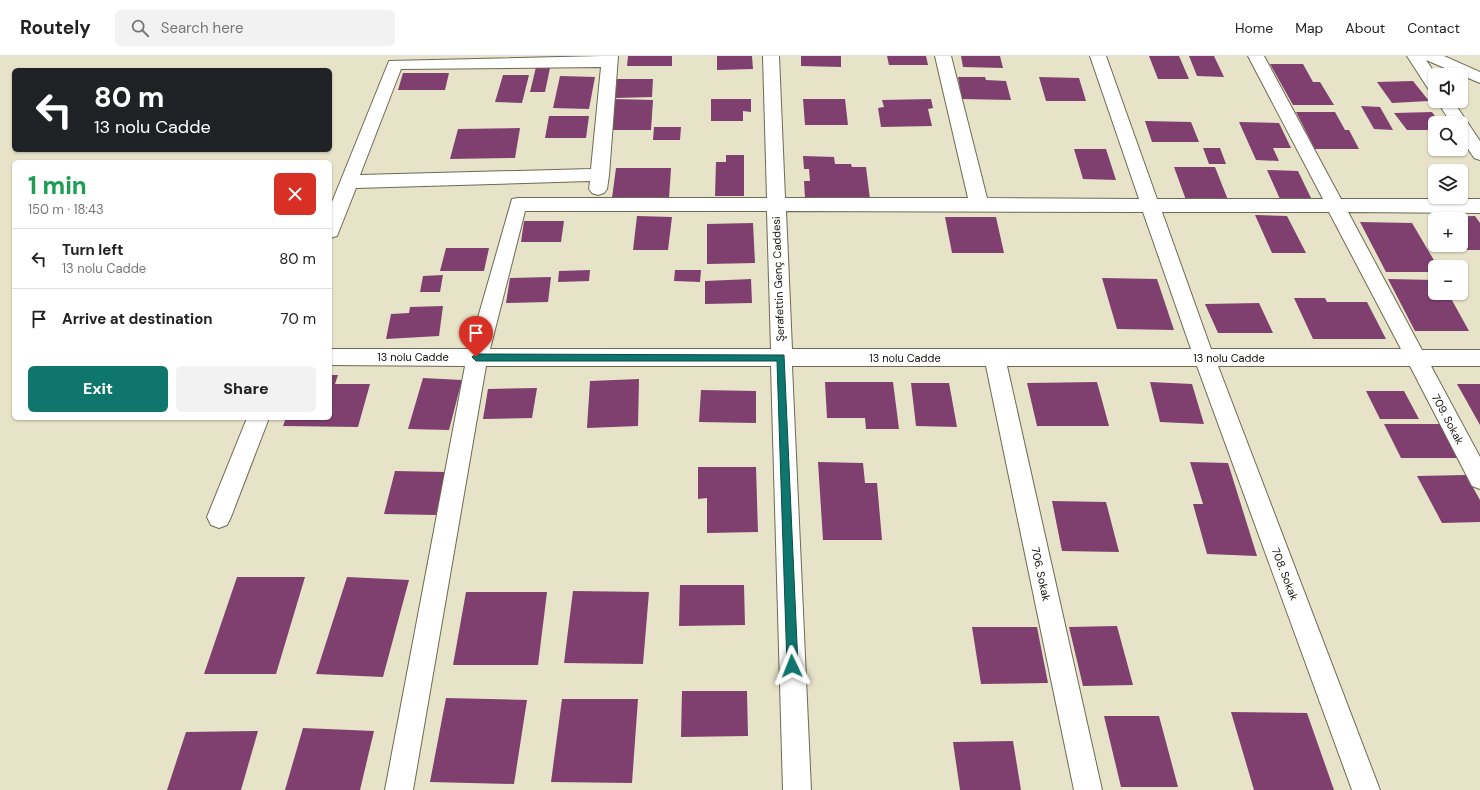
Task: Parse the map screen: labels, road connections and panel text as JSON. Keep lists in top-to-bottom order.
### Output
{
  "streets": {
    "street": [
      "Şerafettin Genç Caddesi",
      "13 nolu Cadde",
      "709. Sokak",
      "706. Sokak",
      "708. Sokak"
    ]
  },
  "crossings": [
    ["Şerafettin Genç Caddesi", "13 nolu Cadde"],
    ["13 nolu Cadde", "709. Sokak"],
    ["13 nolu Cadde", "706. Sokak"],
    ["13 nolu Cadde", "708. Sokak"]
  ],
  "page": {
    "header": "Routely",
    "search": "Search here",
    "nav": [
      "Home",
      "Map",
      "About",
      "Contact"
    ],
    "map_buttons": ["+", "−"],
    "turn": ["80 m", "13 nolu Cadde"],
    "heading": ["1 min", "150 m · 18:43"],
    "list": [
      {
        "name": "Turn left",
        "note": "13 nolu Cadde",
        "value": "80 m"
      },
      {
        "name": "Arrive at destination",
        "value": "70 m"
      }
    ],
    "buttons": ["Exit", "Share"]
  }
}
